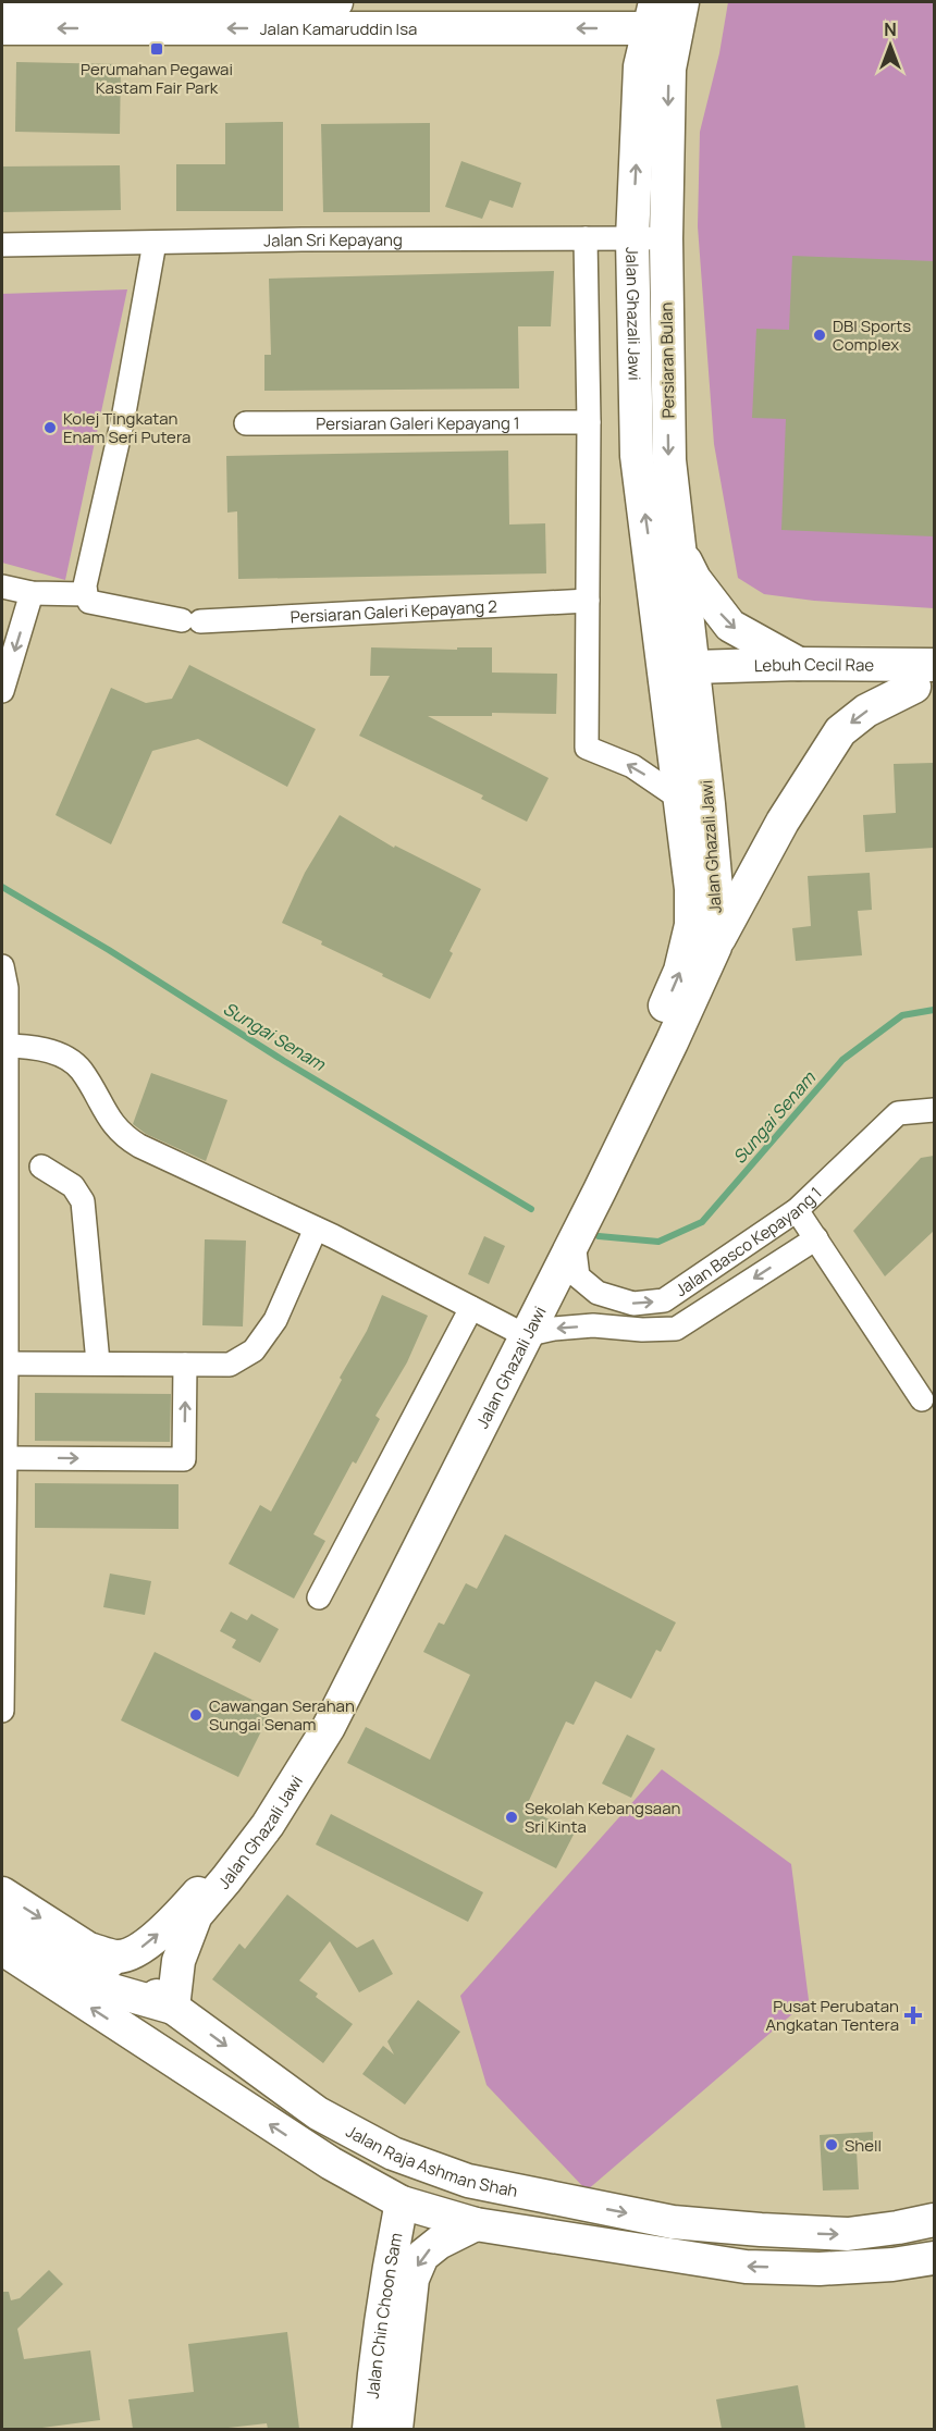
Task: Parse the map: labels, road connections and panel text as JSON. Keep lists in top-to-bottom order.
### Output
{
  "streets": {
    "street": [
      "Jalan Kamaruddin Isa",
      "Jalan Sri Kepayang",
      "Jalan Ghazali Jawi",
      "Persiaran Bulan",
      "Persiaran Galeri Kepayang 1",
      "Persiaran Galeri Kepayang 2",
      "Lebuh Cecil Rae",
      "Jalan Basco Kepayang 1",
      "Jalan Raja Ashman Shah",
      "Jalan Chin Choon Sam"
    ]
  },
  "crossings": [
    ["Jalan Kamaruddin Isa", "Jalan Ghazali Jawi"],
    ["Jalan Kamaruddin Isa", "Persiaran Bulan"],
    ["Jalan Sri Kepayang", "Jalan Ghazali Jawi"],
    ["Jalan Sri Kepayang", "Persiaran Bulan"],
    ["Jalan Ghazali Jawi", "Persiaran Bulan"],
    ["Jalan Ghazali Jawi", "Lebuh Cecil Rae"],
    ["Jalan Ghazali Jawi", "Jalan Basco Kepayang 1"],
    ["Jalan Ghazali Jawi", "Jalan Raja Ashman Shah"],
    ["Persiaran Bulan", "Lebuh Cecil Rae"]
  ],
  "water": ["Sungai Senam"],
  "places": {
    "transit": ["Perumahan Pegawai Kastam Fair Park"],
    "other": [
      "DBI Sports Complex",
      "Kolej Tingkatan Enam Seri Putera",
      "Cawangan Serahan Sungai Senam",
      "Sekolah Kebangsaan Sri Kinta",
      "Shell"
    ],
    "health": ["Pusat Perubatan Angkatan Tentera"]
  },
  "north": "top"
}
